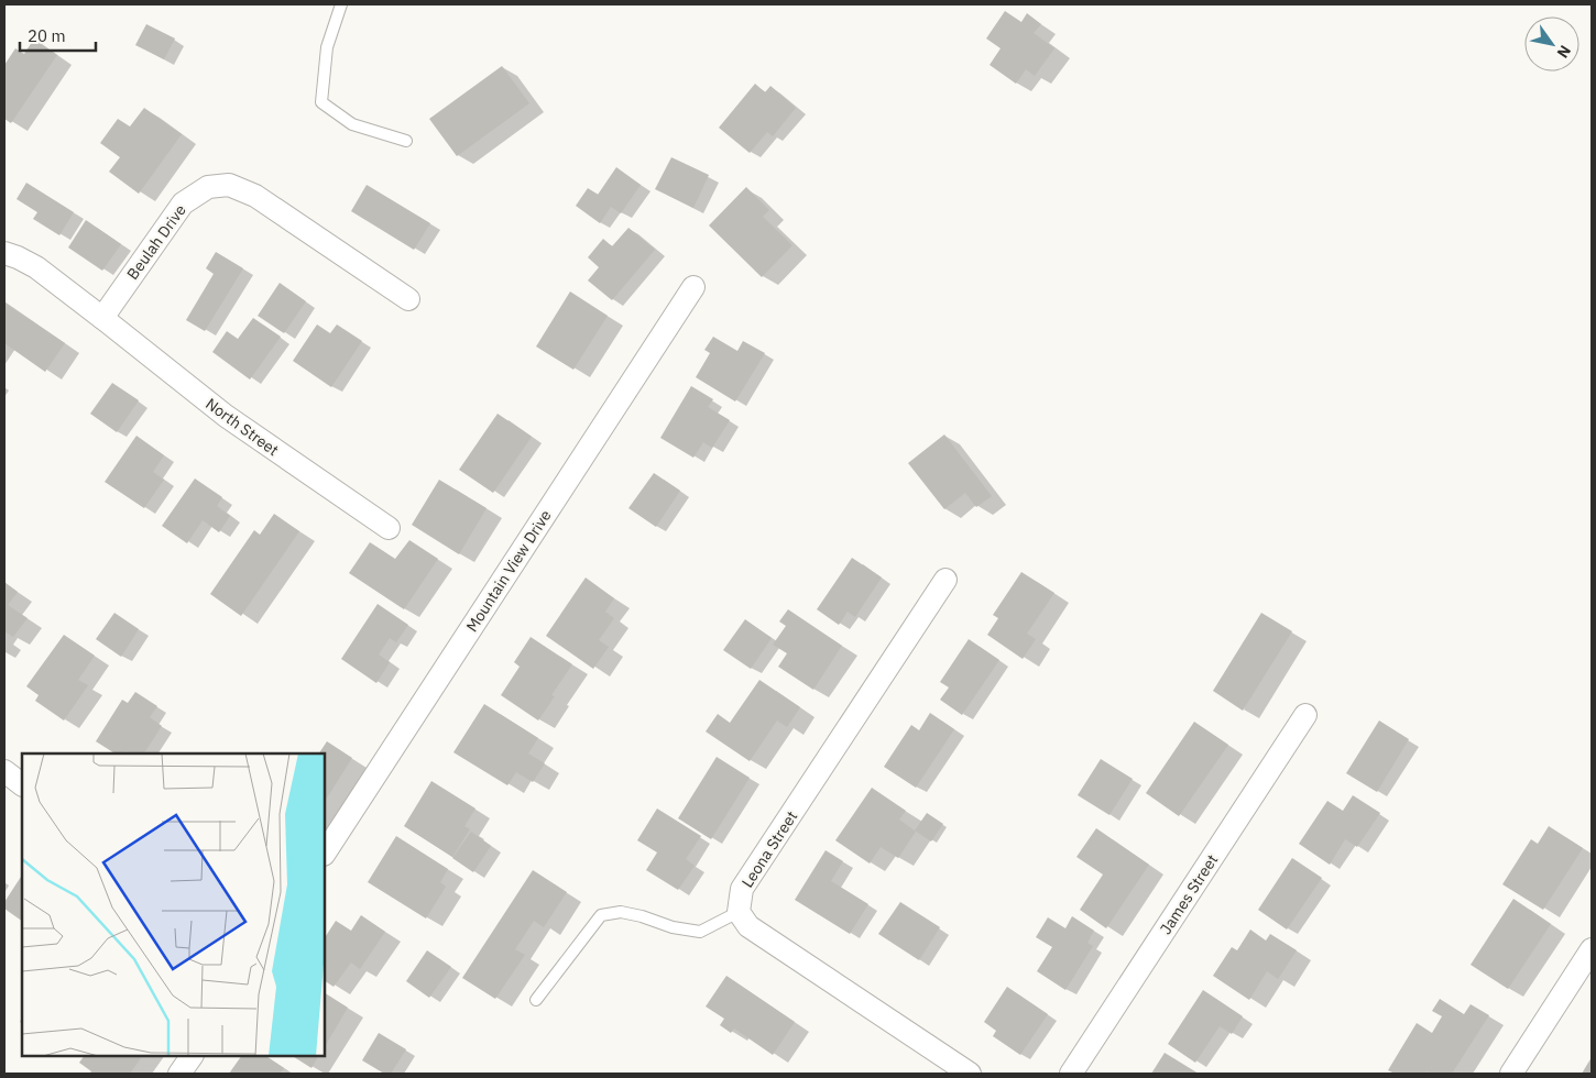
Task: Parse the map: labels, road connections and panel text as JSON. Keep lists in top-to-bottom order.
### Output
{
  "streets": {
    "street": [
      "Beulah Drive",
      "North Street",
      "Mountain View Drive",
      "Leona Street",
      "James Street"
    ]
  },
  "crossings": [
    ["Beulah Drive", "North Street"]
  ],
  "scale_bar": "20 m",
  "north": "bottom right"
}
